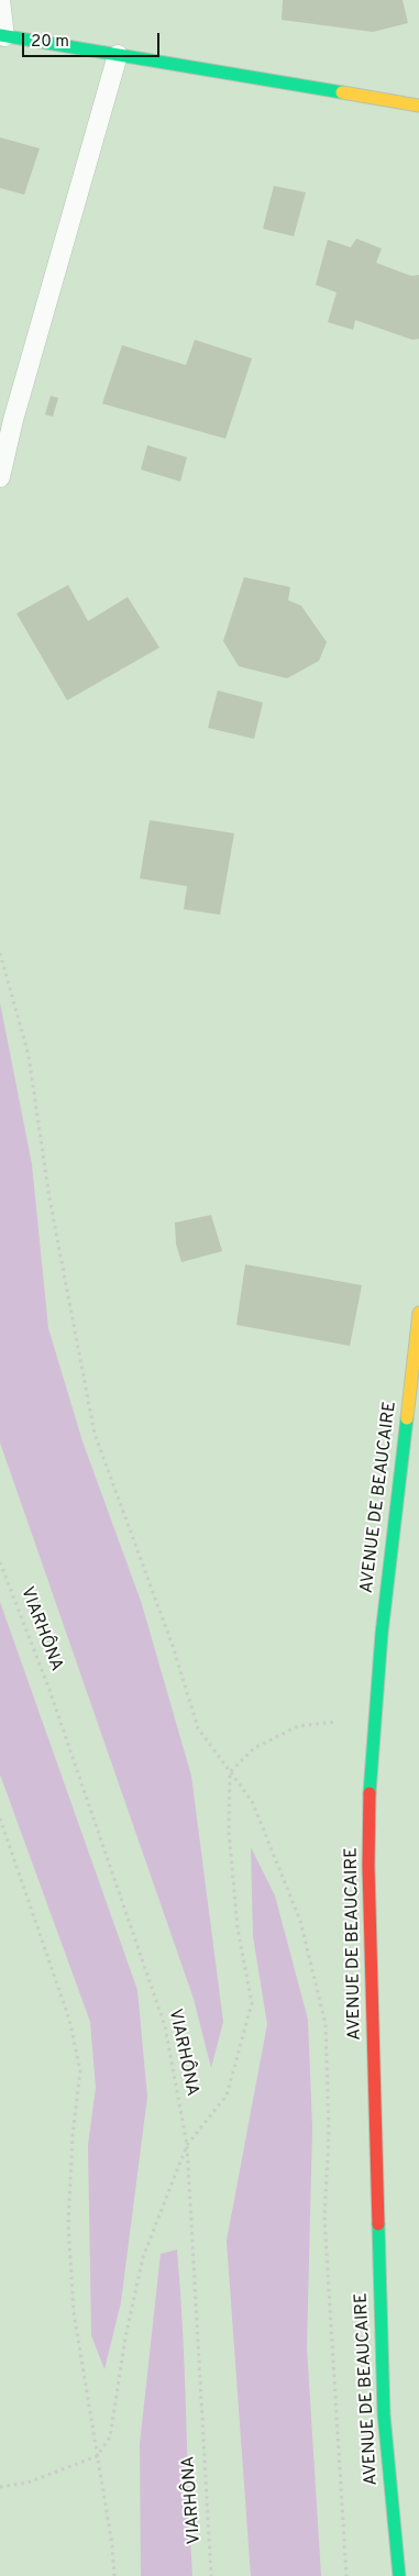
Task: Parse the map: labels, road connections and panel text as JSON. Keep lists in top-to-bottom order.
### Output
{
  "streets": {
    "street": ["AVENUE DE BEAUCAIRE"],
    "path": ["VIARHÔNA"]
  },
  "scale_bar": "20 m"
}
